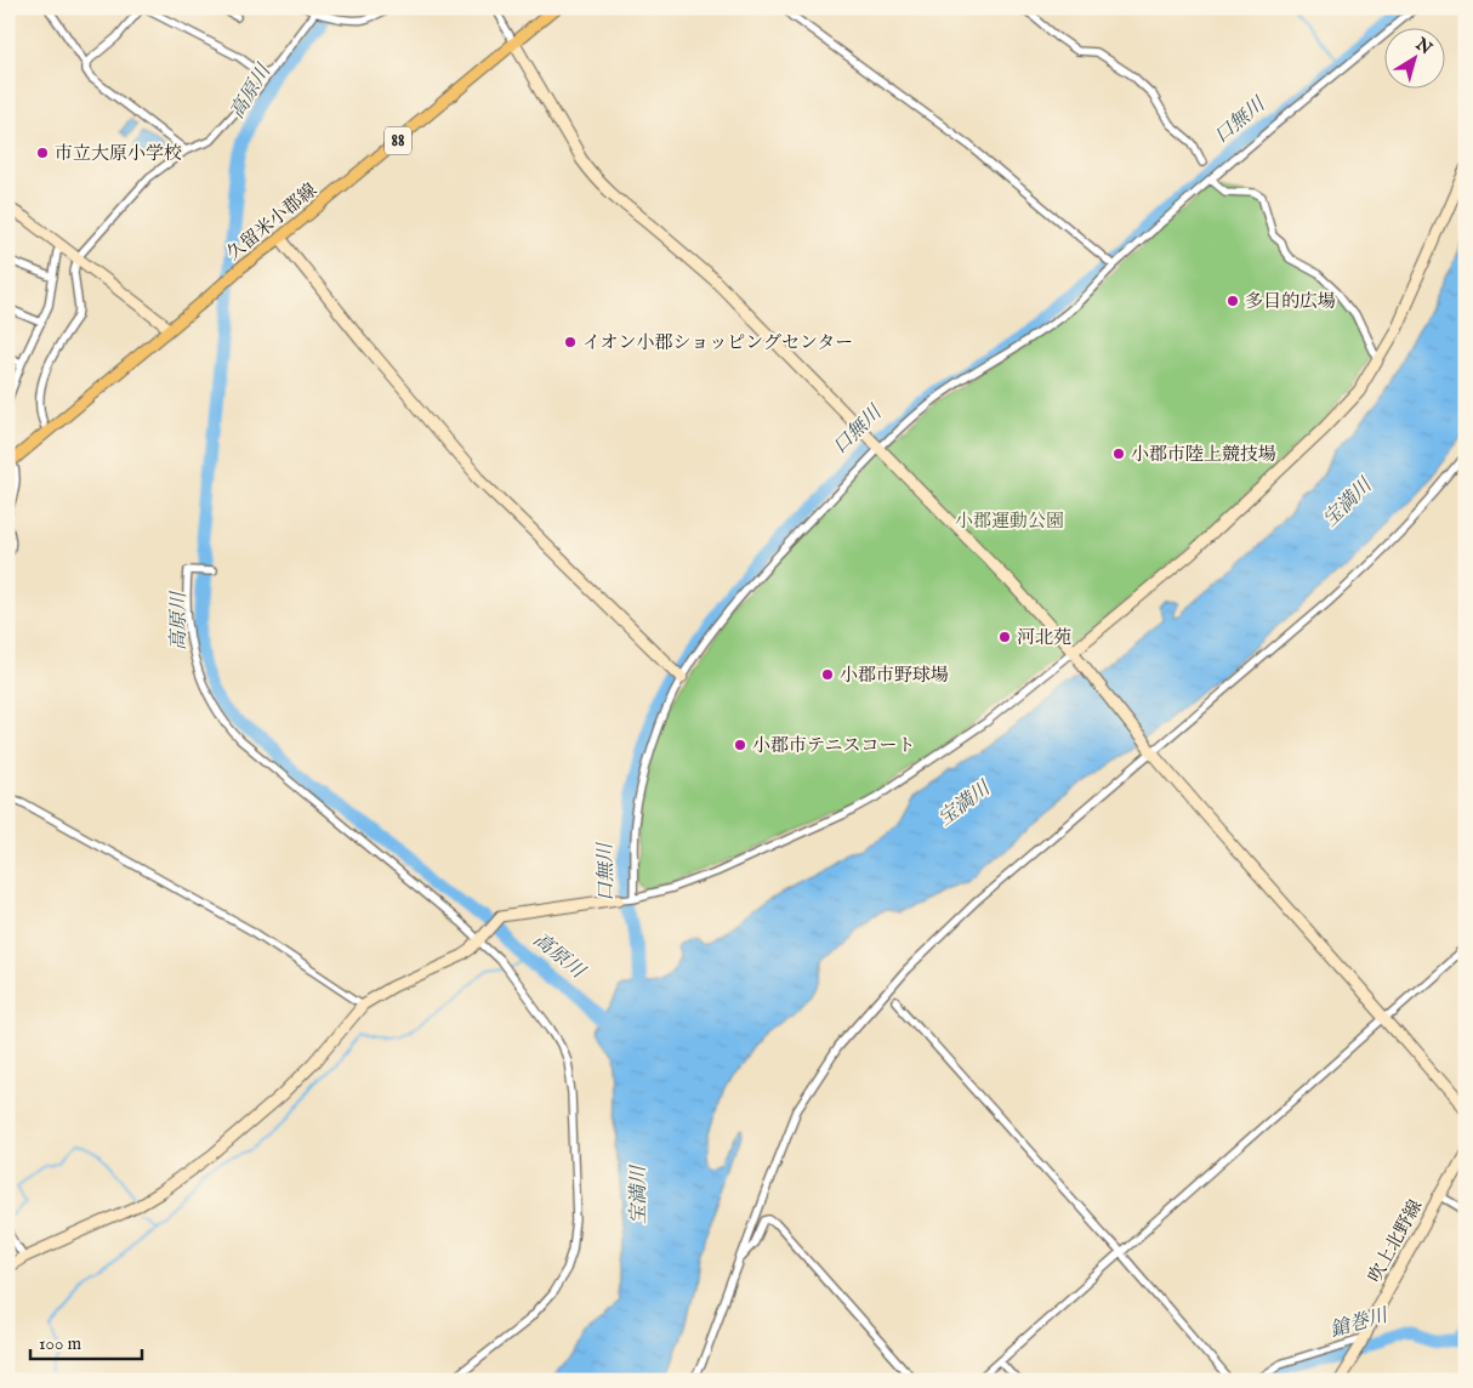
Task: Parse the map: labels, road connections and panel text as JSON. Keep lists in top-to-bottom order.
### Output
{
  "streets": {
    "main road": ["88", "久留米小郡線"],
    "street": ["吹上北野線"]
  },
  "water": [
    "高原川",
    "口無川",
    "宝満川",
    "鎗巻川"
  ],
  "parks": ["小郡運動公園"],
  "places": [
    "市立大原小学校",
    "多目的広場",
    "イオン小郡ショッピングセンター",
    "小郡市陸上競技場",
    "河北苑",
    "小郡市野球場",
    "小郡市テニスコート"
  ],
  "scale_bar": "100 m",
  "north": "top right"
}
